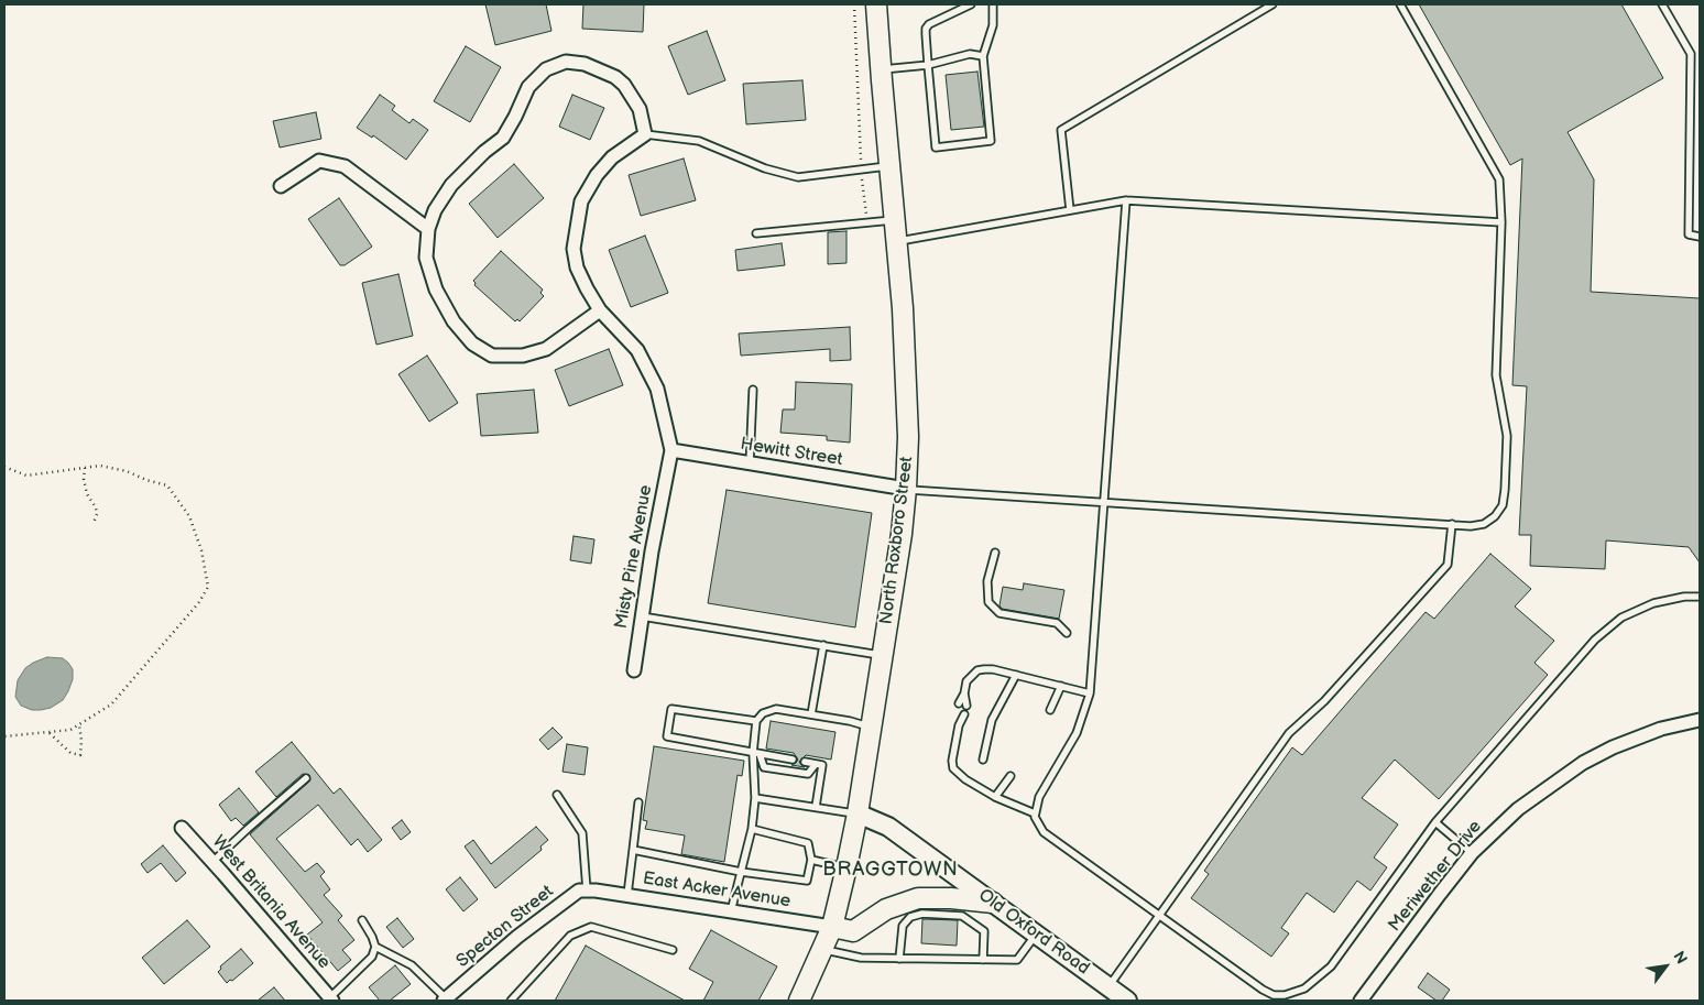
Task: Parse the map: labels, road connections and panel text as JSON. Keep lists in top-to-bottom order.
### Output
{
  "streets": {
    "main road": ["North Roxboro Street"],
    "street": [
      "Hewitt Street",
      "Misty Pine Avenue",
      "Meriwether Drive",
      "East Acker Avenue",
      "West Britania Avenue",
      "Specton Street",
      "Old Oxford Road"
    ]
  },
  "crossings": [
    ["Hewitt Street", "North Roxboro Street"],
    ["Hewitt Street", "Misty Pine Avenue"],
    ["North Roxboro Street", "East Acker Avenue"],
    ["North Roxboro Street", "Old Oxford Road"],
    ["East Acker Avenue", "Specton Street"]
  ],
  "districts": ["BRAGGTOWN"],
  "north": "top right"
}
